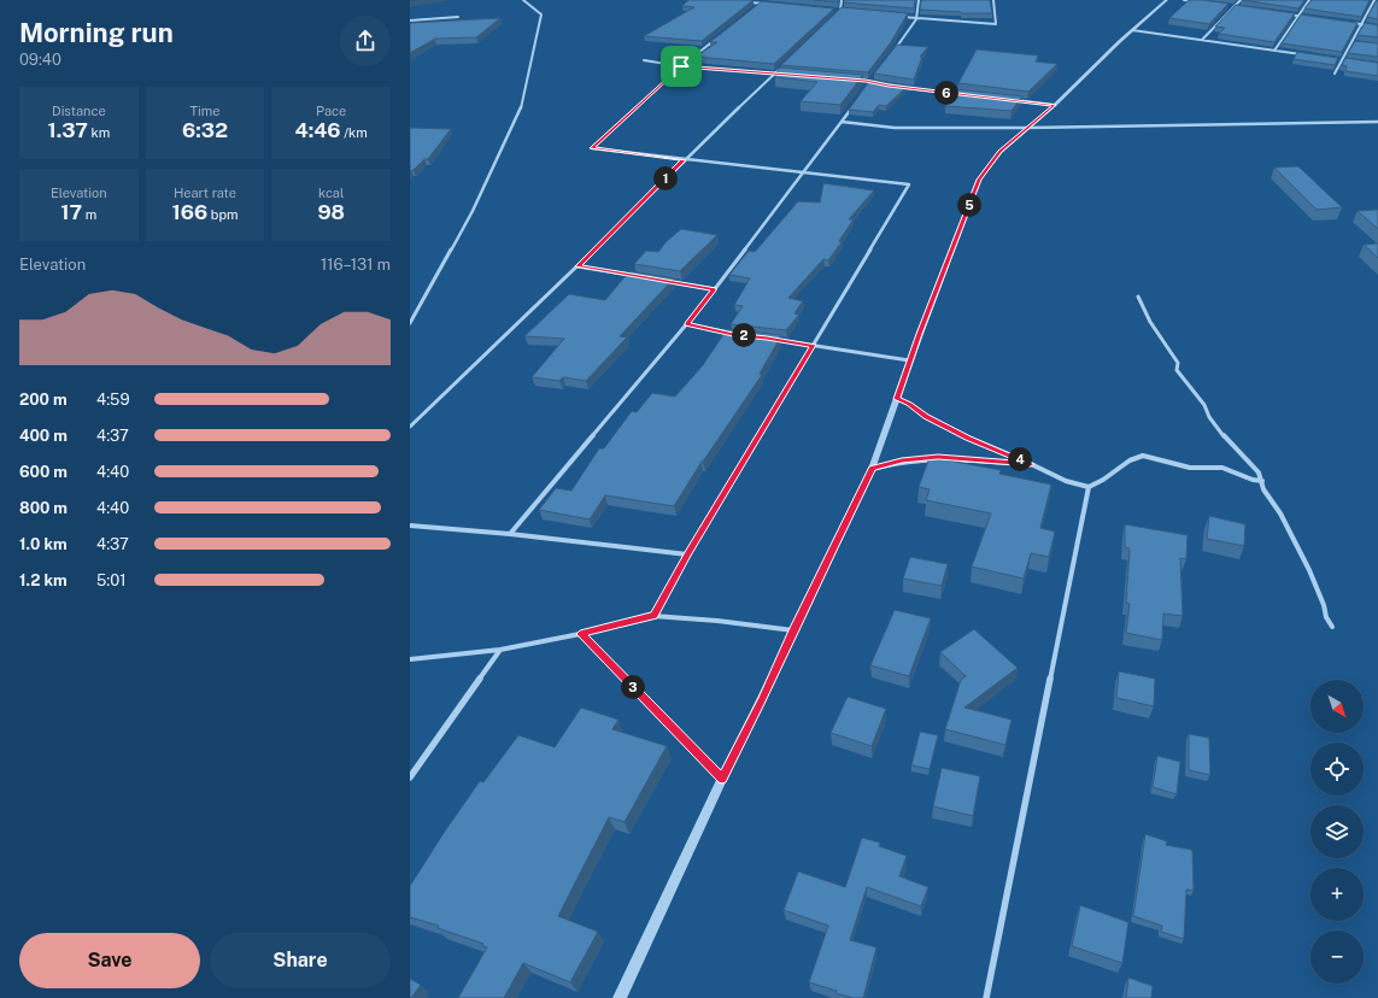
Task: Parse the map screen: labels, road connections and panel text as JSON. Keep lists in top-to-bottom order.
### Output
{
  "north": "bottom right",
  "page": {
    "heading": ["Morning run", "09:40"],
    "pins": [
      "6",
      "1",
      "5",
      "2",
      "4",
      "3"
    ],
    "stats": [
      ["Distance", "1.37 km"],
      ["Time", "6:32"],
      ["Pace", "4:46 /km"],
      ["Elevation", "17 m"],
      ["Heart rate", "166 bpm"],
      ["kcal", "98"]
    ],
    "chart": ["Elevation", "116–131 m"],
    "list": [
      {
        "name": "200 m",
        "note": "4:59"
      },
      {
        "name": "400 m",
        "note": "4:37"
      },
      {
        "name": "600 m",
        "note": "4:40"
      },
      {
        "name": "800 m",
        "note": "4:40"
      },
      {
        "name": "1.0 km",
        "note": "4:37"
      },
      {
        "name": "1.2 km",
        "note": "5:01"
      }
    ],
    "map_buttons": ["+", "−"],
    "buttons": ["Save", "Share"]
  }
}
